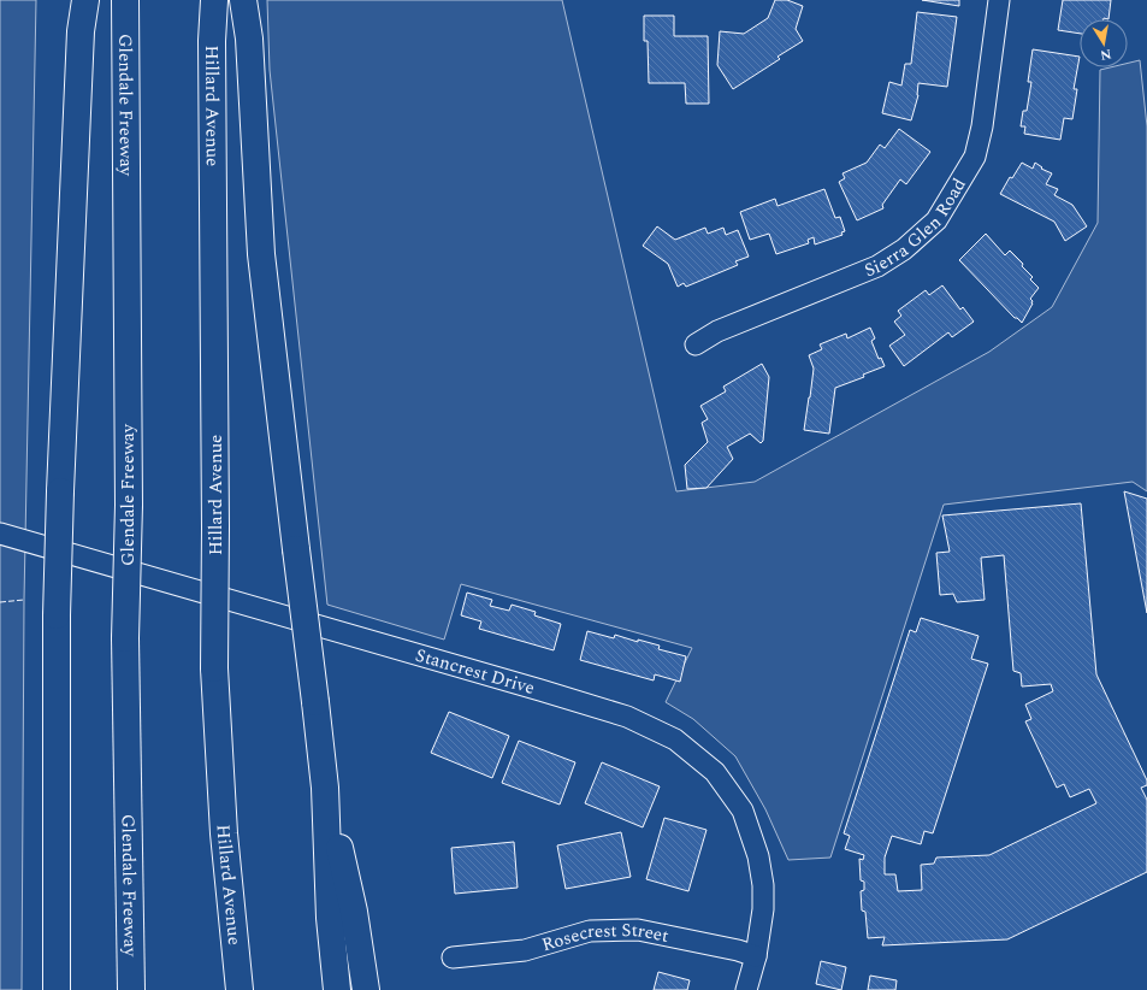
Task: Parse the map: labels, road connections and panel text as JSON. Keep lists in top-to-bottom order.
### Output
{
  "streets": {
    "highway": ["Glendale Freeway", "Hillard Avenue"],
    "street": ["Sierra Glen Road", "Stancrest Drive", "Rosecrest Street"]
  },
  "crossings": [
    ["Stancrest Drive", "Rosecrest Street"]
  ],
  "north": "bottom"
}
